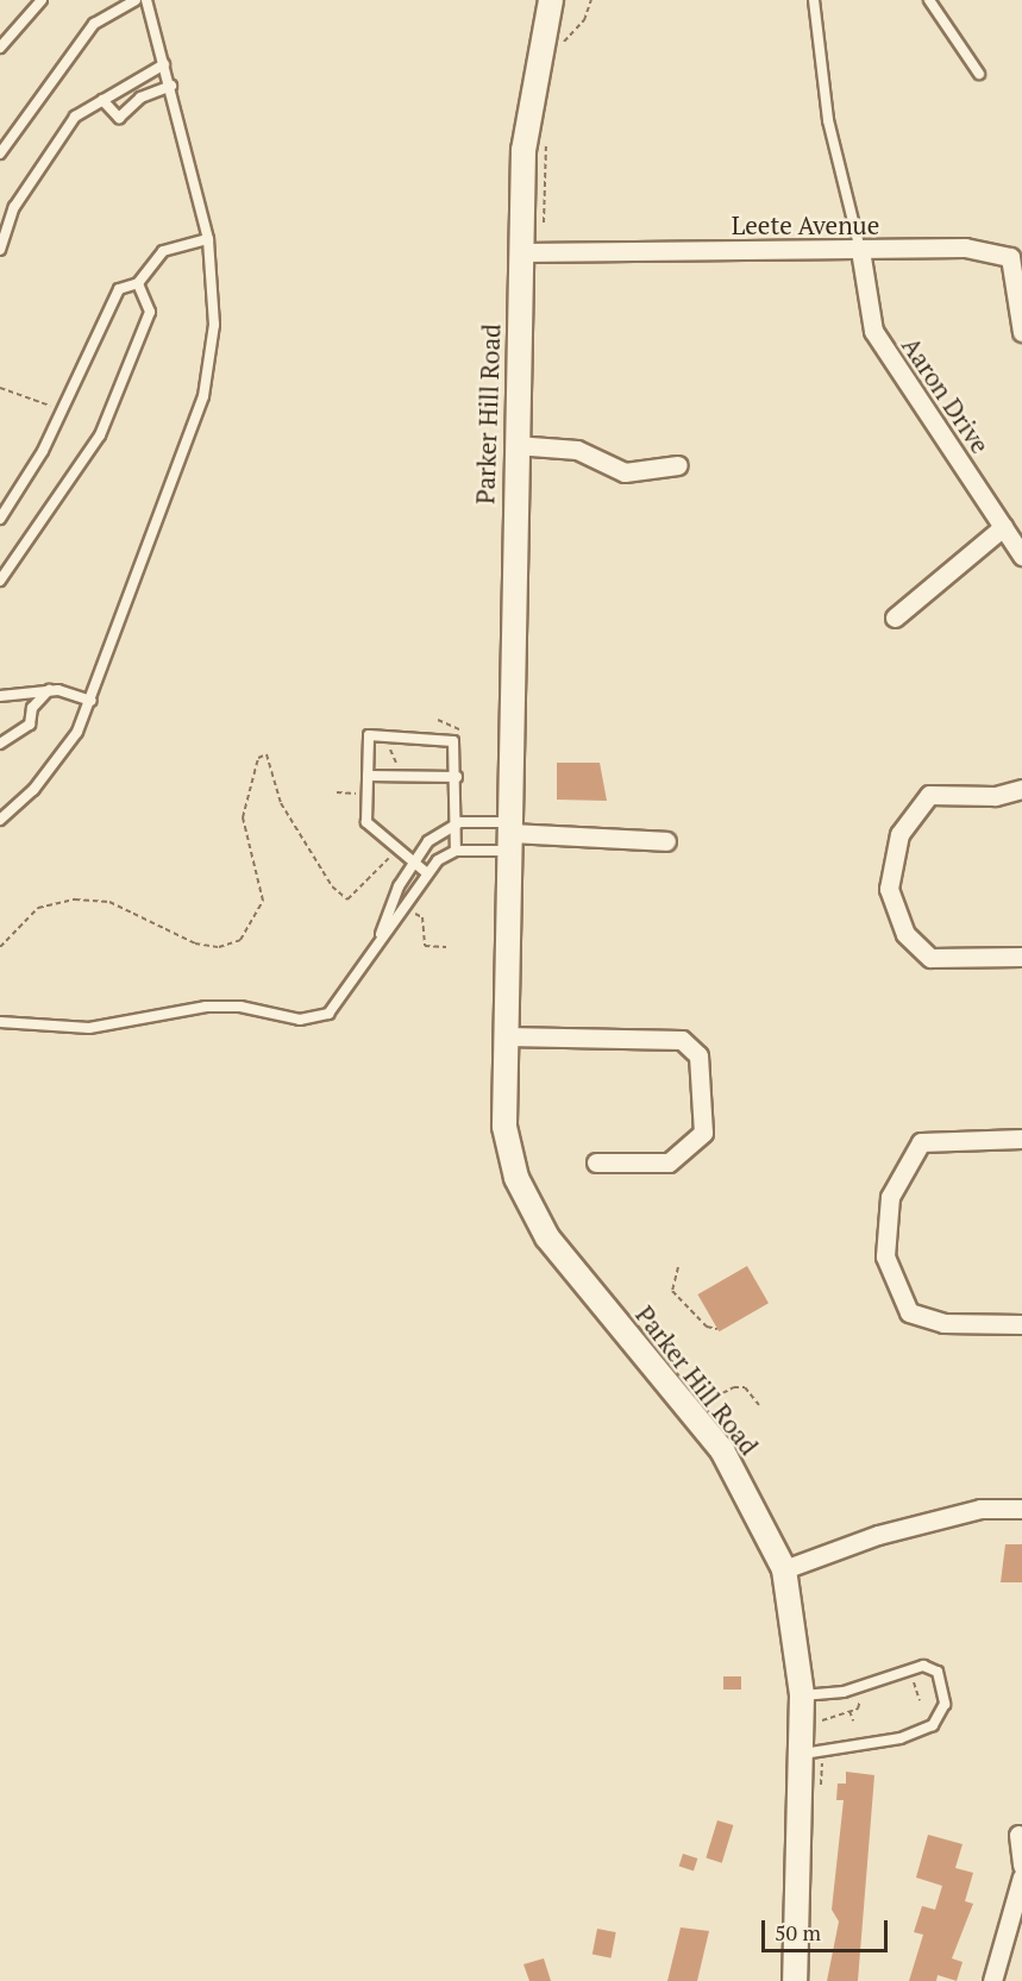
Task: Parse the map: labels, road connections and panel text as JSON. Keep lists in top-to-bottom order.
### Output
{
  "streets": {
    "street": ["Leete Avenue", "Aaron Drive", "Parker Hill Road"]
  },
  "crossings": [
    ["Leete Avenue", "Aaron Drive"],
    ["Leete Avenue", "Parker Hill Road"]
  ],
  "scale_bar": "50 m"
}
